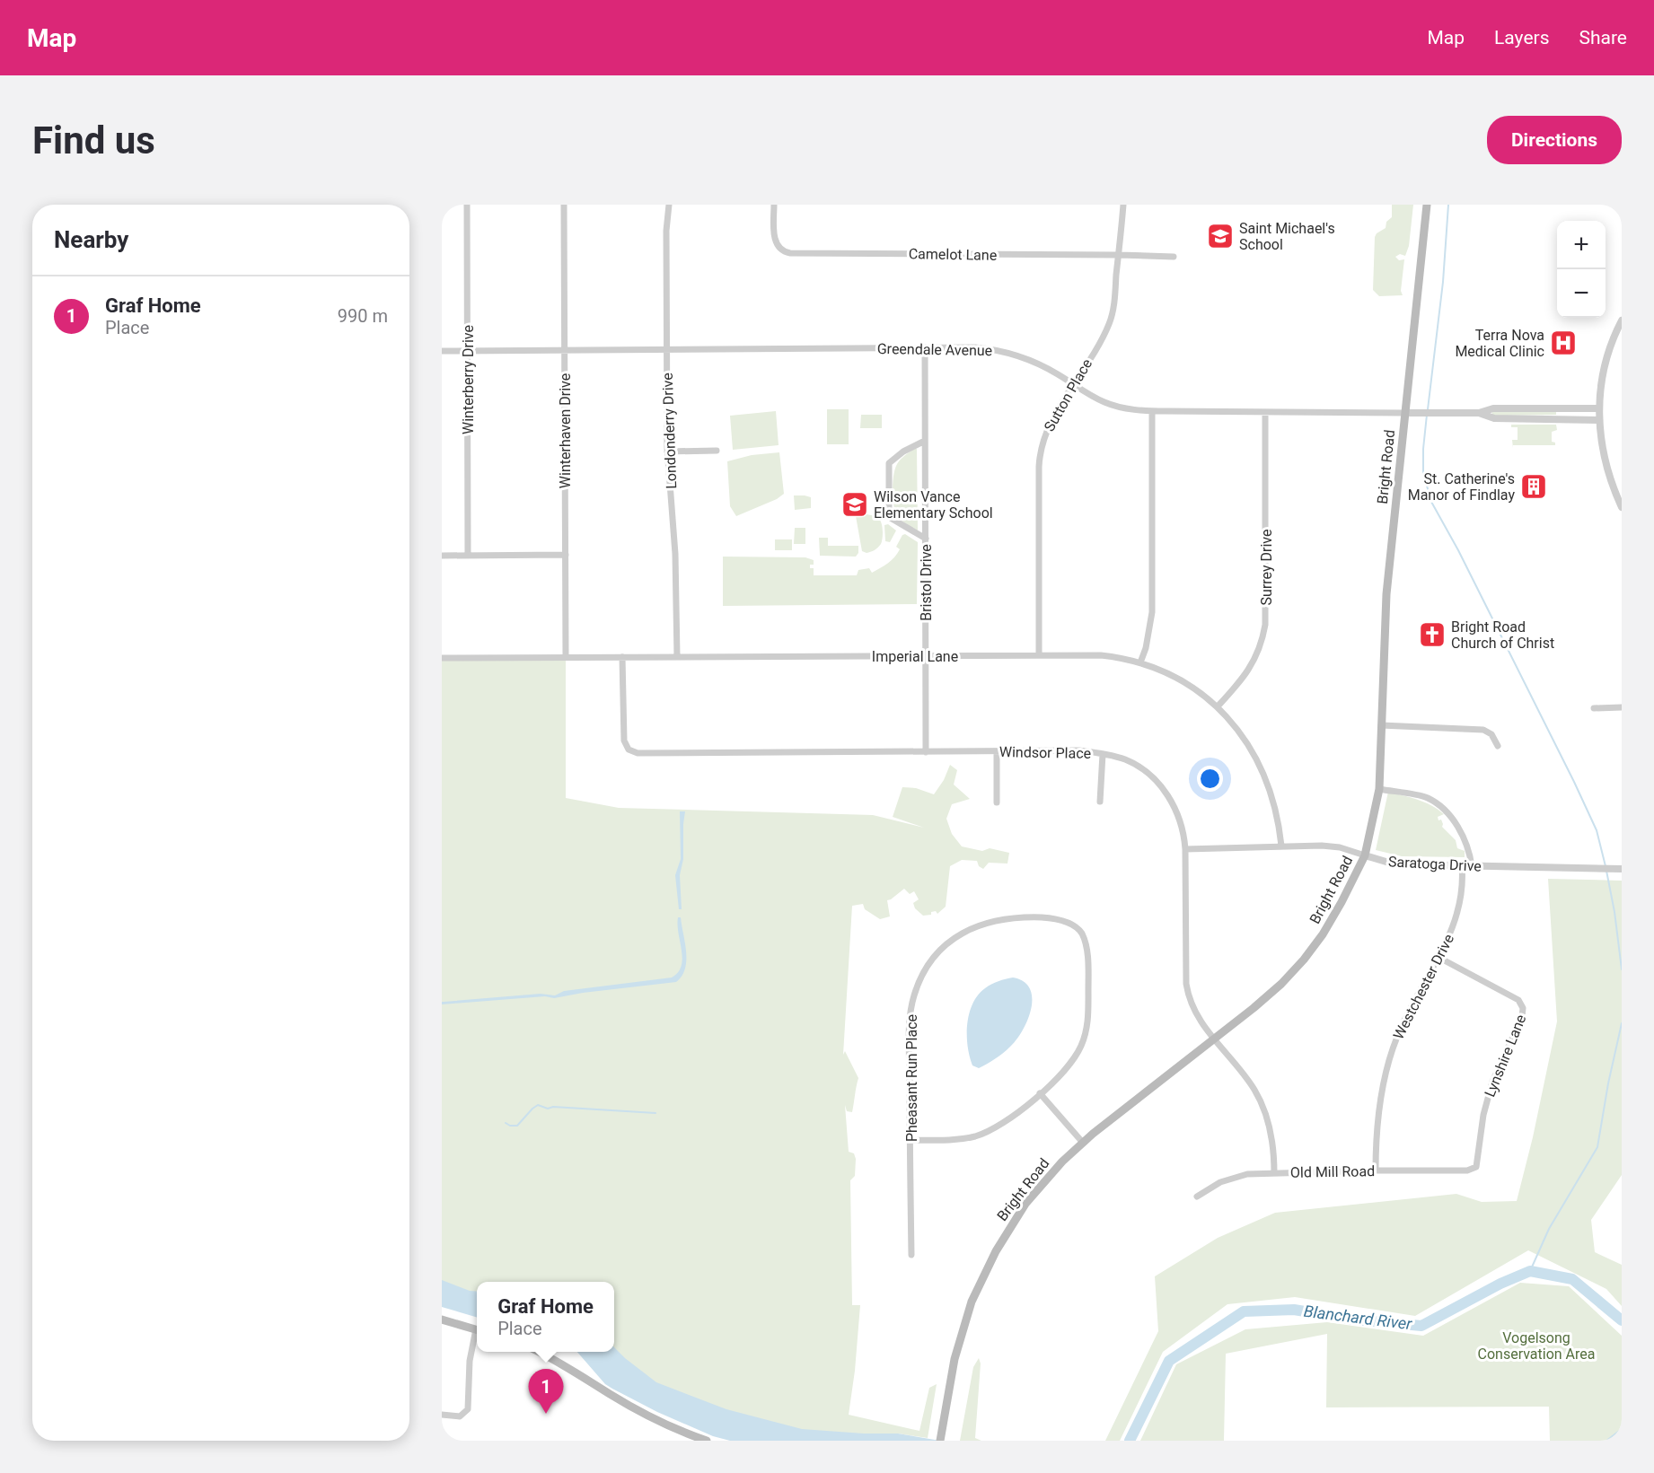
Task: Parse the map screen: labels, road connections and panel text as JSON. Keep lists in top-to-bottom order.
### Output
{
  "streets": {
    "main road": ["Bright Road"],
    "street": [
      "Camelot Lane",
      "Greendale Avenue",
      "Winterberry Drive",
      "Sutton Place",
      "Winterhaven Drive",
      "Londonderry Drive",
      "Surrey Drive",
      "Bristol Drive",
      "Imperial Lane",
      "Windsor Place",
      "Saratoga Drive",
      "Westchester Drive",
      "Lynshire Lane",
      "Pheasant Run Place",
      "Old Mill Road"
    ]
  },
  "crossings": [
    ["Camelot Lane", "Sutton Place"],
    ["Greendale Avenue", "Winterberry Drive"],
    ["Greendale Avenue", "Sutton Place"],
    ["Greendale Avenue", "Winterhaven Drive"],
    ["Greendale Avenue", "Londonderry Drive"],
    ["Greendale Avenue", "Bright Road"],
    ["Greendale Avenue", "Surrey Drive"],
    ["Greendale Avenue", "Bristol Drive"],
    ["Sutton Place", "Imperial Lane"],
    ["Winterhaven Drive", "Imperial Lane"],
    ["Londonderry Drive", "Imperial Lane"],
    ["Bright Road", "Windsor Place"],
    ["Bright Road", "Saratoga Drive"],
    ["Surrey Drive", "Imperial Lane"],
    ["Bristol Drive", "Imperial Lane"],
    ["Bristol Drive", "Windsor Place"],
    ["Imperial Lane", "Windsor Place"],
    ["Imperial Lane", "Saratoga Drive"],
    ["Windsor Place", "Saratoga Drive"],
    ["Windsor Place", "Old Mill Road"],
    ["Saratoga Drive", "Westchester Drive"],
    ["Westchester Drive", "Lynshire Lane"],
    ["Westchester Drive", "Old Mill Road"],
    ["Lynshire Lane", "Old Mill Road"]
  ],
  "water": ["Blanchard River"],
  "parks": ["Vogelsong Conservation Area"],
  "places": {
    "school or university": ["Saint Michael's School", "Wilson Vance Elementary School"],
    "hospital": ["Terra Nova Medical Clinic"],
    "building": ["St. Catherine's Manor of Findlay"],
    "church": ["Bright Road Church of Christ"]
  },
  "page": {
    "header": "Map",
    "nav": ["Map", "Layers", "Share"],
    "buttons": "Directions",
    "title": "Find us",
    "heading": "Nearby",
    "map_buttons": ["+", "−"],
    "list": [
      {
        "mark": "1",
        "name": "Graf Home",
        "note": "Place",
        "value": "990 m"
      }
    ],
    "popup": ["Graf Home", "Place"],
    "pins": "1"
  }
}
